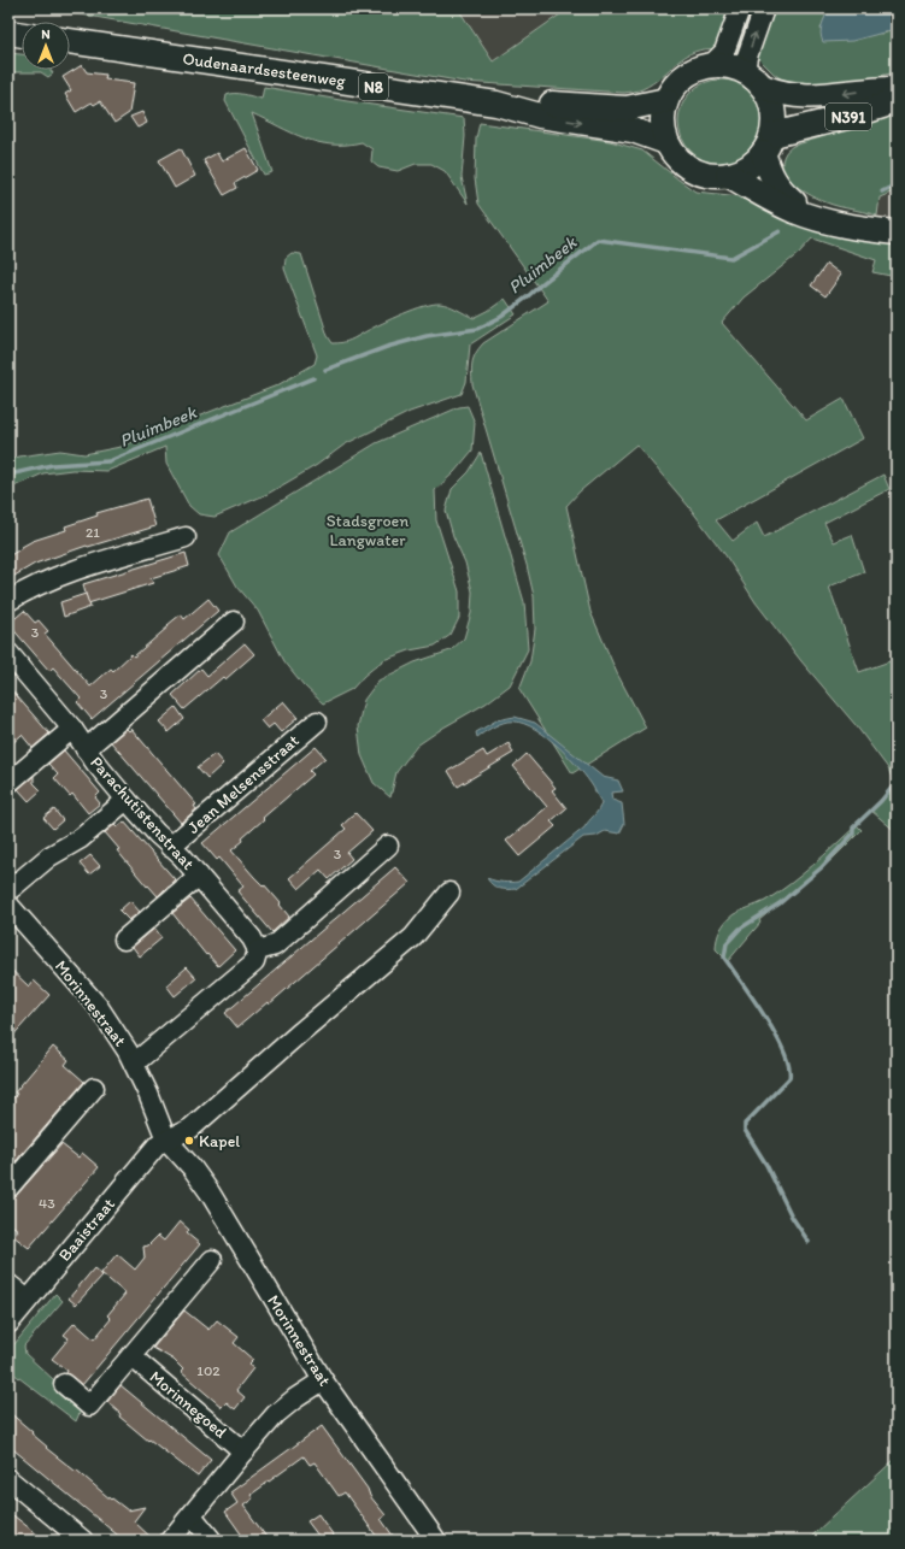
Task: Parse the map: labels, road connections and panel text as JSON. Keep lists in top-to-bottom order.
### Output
{
  "streets": {
    "main road": ["Oudenaardsesteenweg", "N8", "N391"],
    "street": [
      "Jean Melsensstraat",
      "Parachutistenstraat",
      "Morinnestraat",
      "Baaistraat",
      "Morinnegoed"
    ]
  },
  "crossings": [
    ["Oudenaardsesteenweg", "N391"],
    ["Jean Melsensstraat", "Parachutistenstraat"],
    ["Morinnestraat", "Baaistraat"],
    ["Morinnestraat", "Morinnegoed"]
  ],
  "water": ["Pluimbeek"],
  "parks": ["Stadsgroen Langwater"],
  "places": ["Kapel"],
  "house_numbers": [
    "21",
    "3",
    "3",
    "3",
    "43",
    "102"
  ],
  "north": "top"
}
